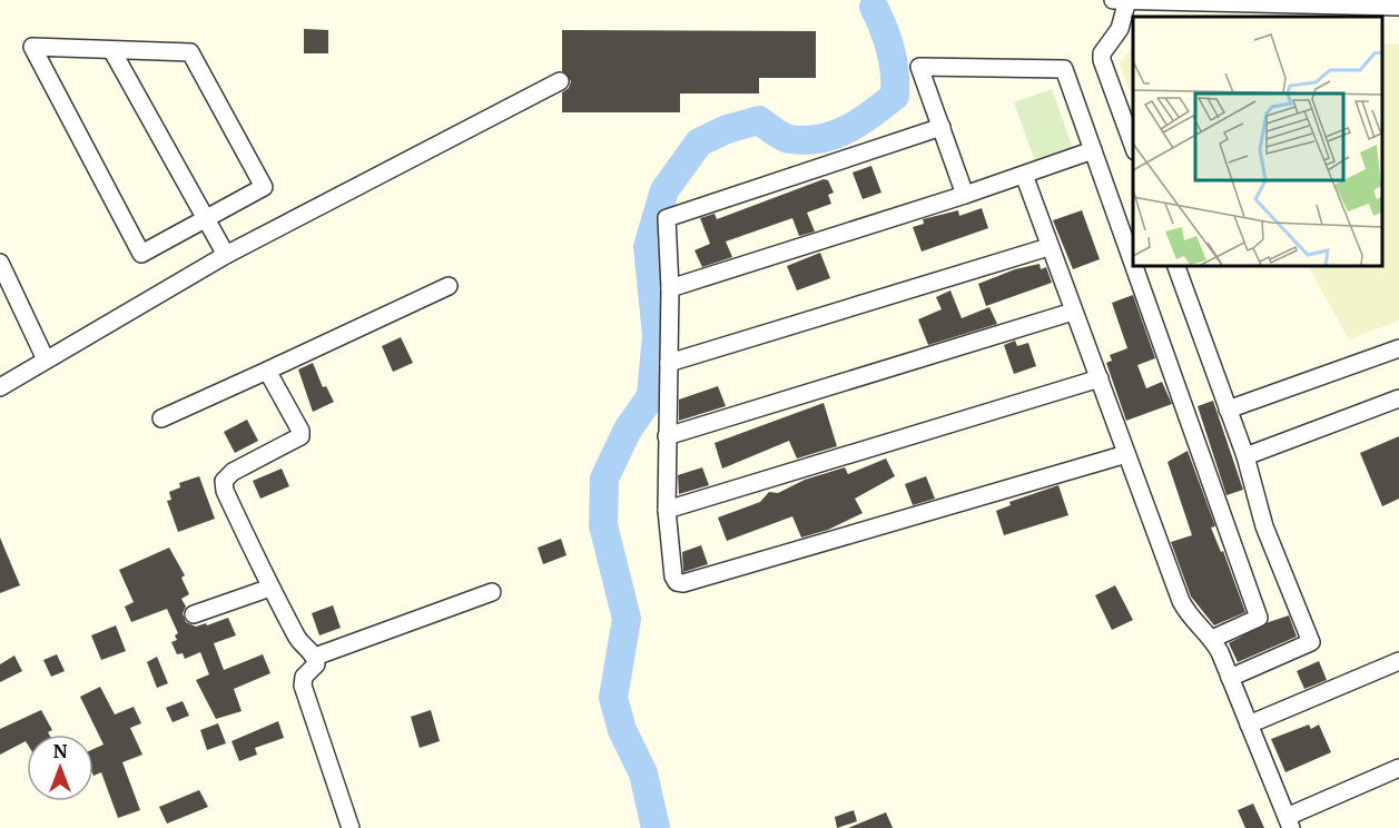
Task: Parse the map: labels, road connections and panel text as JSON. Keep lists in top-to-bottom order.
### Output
{
  "north": "top"
}
